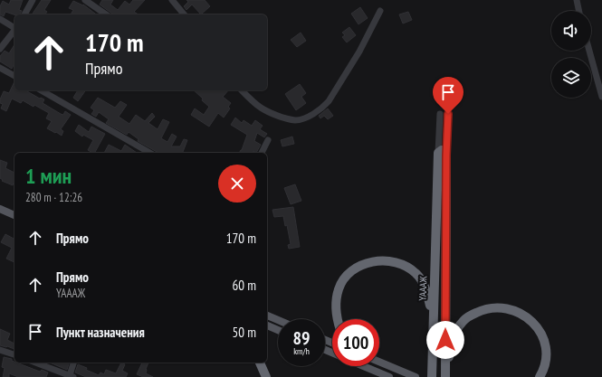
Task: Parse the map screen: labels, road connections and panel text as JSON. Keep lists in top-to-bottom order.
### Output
{
  "streets": {
    "highway": ["ҮАААЖ"]
  },
  "page": {
    "turn": ["170 m", "Прямо"],
    "heading": ["1 мин", "280 m · 12:26"],
    "list": [
      {
        "name": "Прямо",
        "value": "170 m"
      },
      {
        "name": "Прямо",
        "note": "ҮАААЖ",
        "value": "60 m"
      },
      {
        "name": "Пункт назначения",
        "value": "50 m"
      }
    ],
    "speed": "89 km/h",
    "limit": "100"
  }
}
